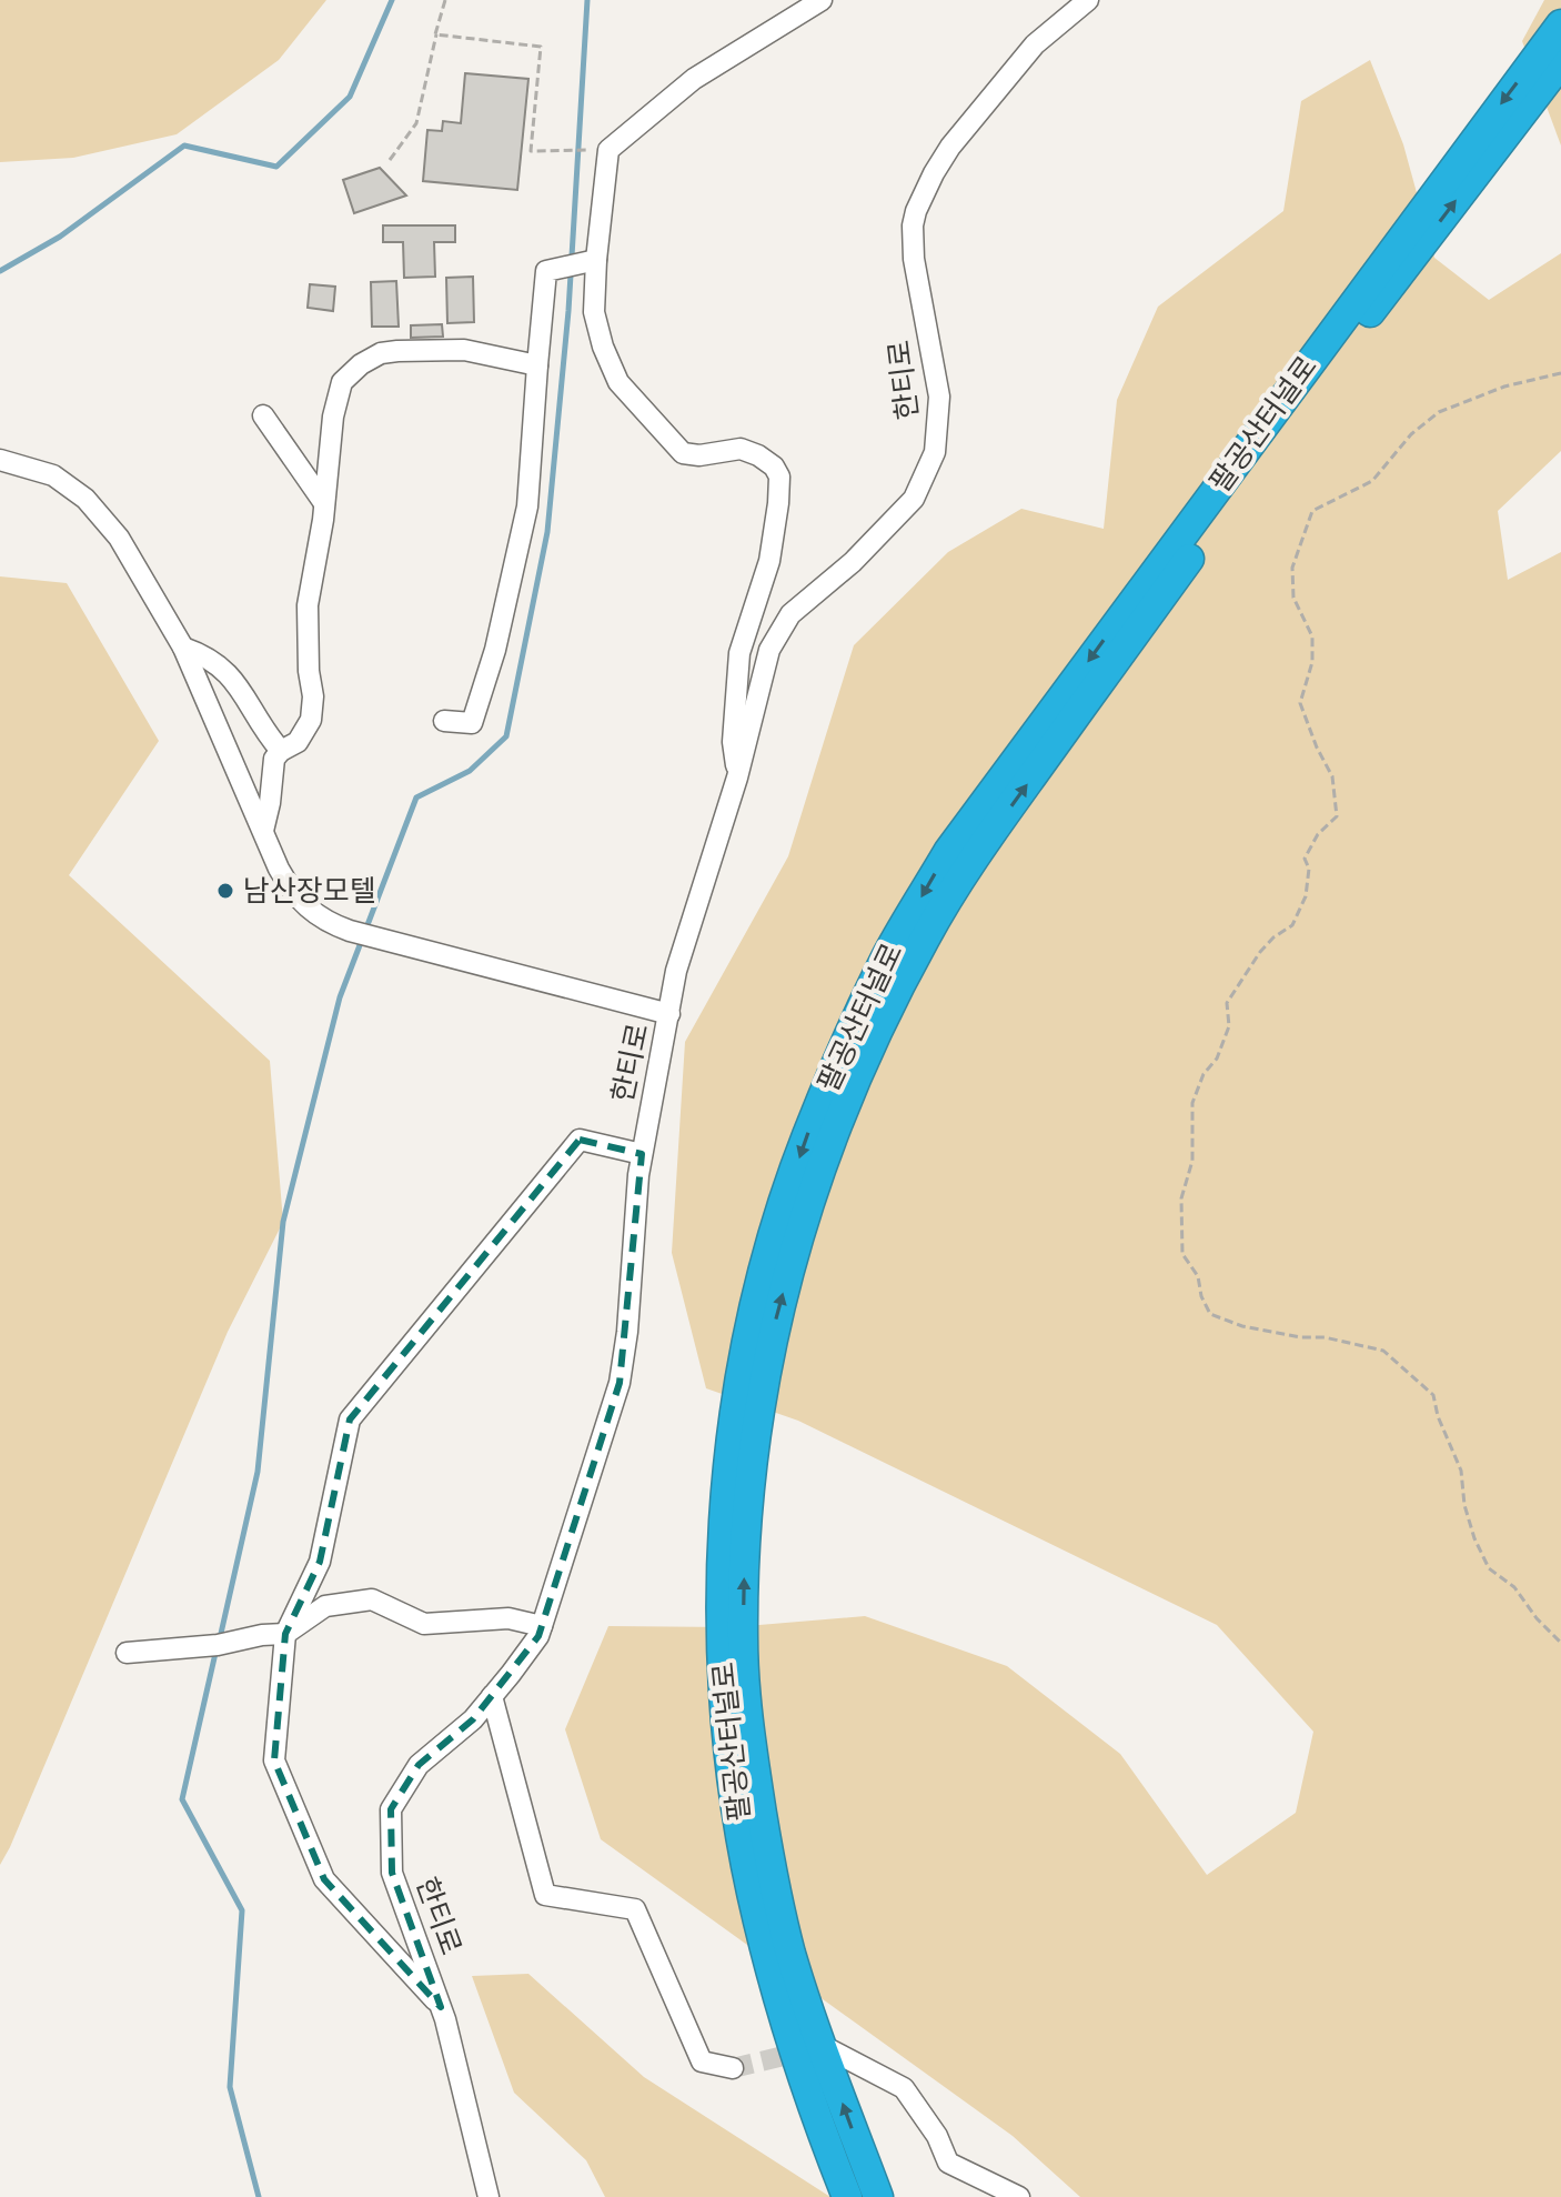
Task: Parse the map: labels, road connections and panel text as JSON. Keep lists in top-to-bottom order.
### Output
{
  "streets": {
    "highway": ["팔공산터널로"],
    "street": ["한티로"]
  },
  "places": ["남산장모텔"]
}
